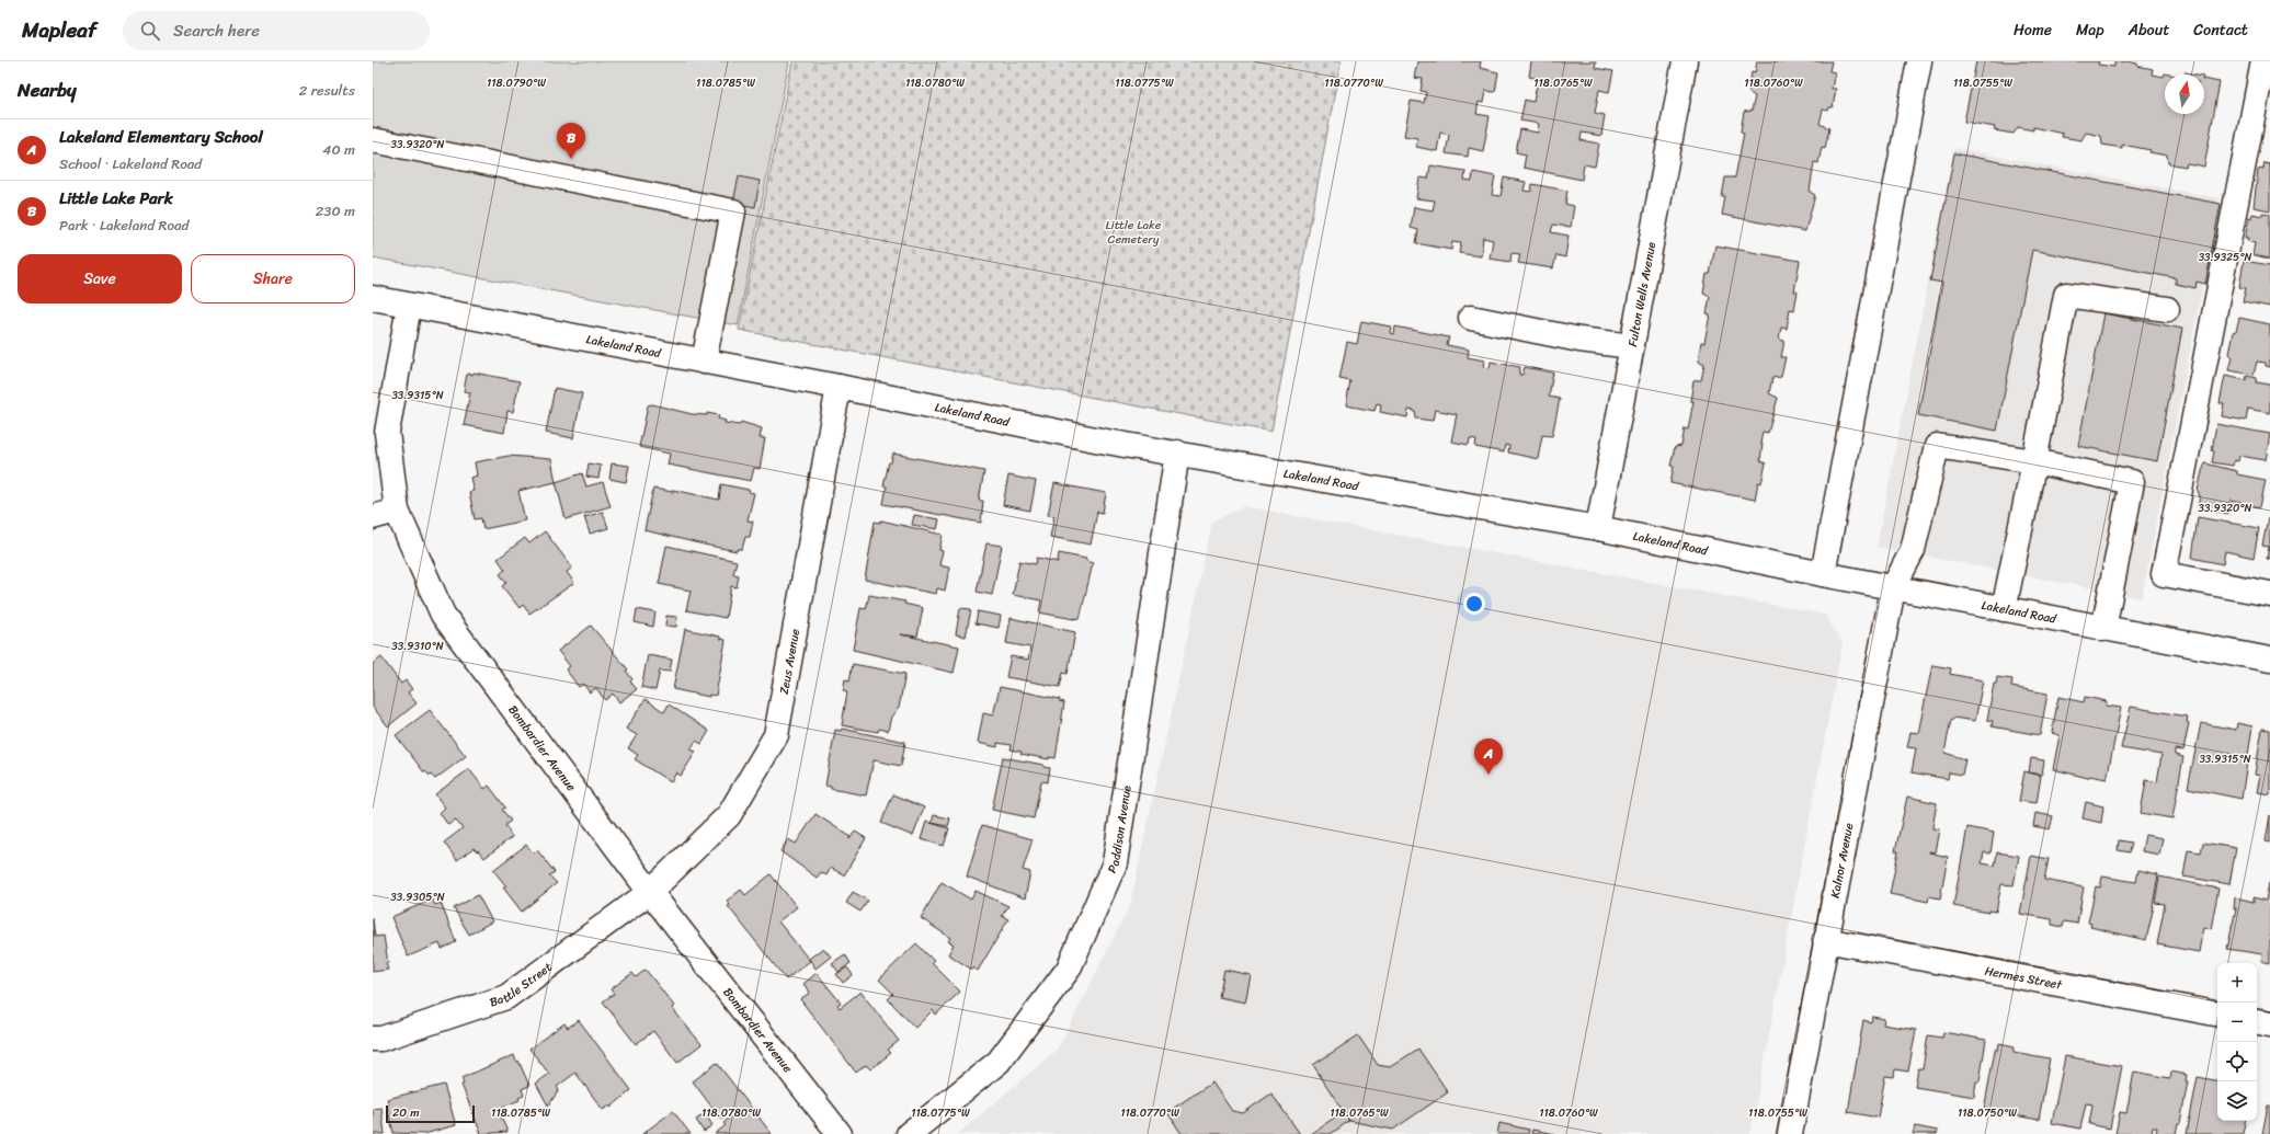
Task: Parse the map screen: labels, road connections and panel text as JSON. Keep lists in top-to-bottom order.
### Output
{
  "streets": {
    "street": [
      "Fulton Wells Avenue",
      "Lakeland Road",
      "Zeus Avenue",
      "Bombardier Avenue",
      "Paddison Avenue",
      "Kalnor Avenue",
      "Hermes Street",
      "Battle Street"
    ]
  },
  "crossings": [
    ["Fulton Wells Avenue", "Lakeland Road"],
    ["Lakeland Road", "Zeus Avenue"],
    ["Lakeland Road", "Bombardier Avenue"],
    ["Lakeland Road", "Paddison Avenue"],
    ["Lakeland Road", "Kalnor Avenue"],
    ["Zeus Avenue", "Bombardier Avenue"],
    ["Zeus Avenue", "Battle Street"],
    ["Bombardier Avenue", "Battle Street"],
    ["Kalnor Avenue", "Hermes Street"]
  ],
  "parks": ["Little Lake Cemetery"],
  "scale_bar": "20 m",
  "north": "top",
  "page": {
    "header": "Mapleaf",
    "search": "Search here",
    "nav": [
      "Home",
      "Map",
      "About",
      "Contact"
    ],
    "heading": ["Nearby", "2 results"],
    "list": [
      {
        "mark": "A",
        "name": "Lakeland Elementary School",
        "note": "School · Lakeland Road",
        "value": "40 m"
      },
      {
        "mark": "B",
        "name": "Little Lake Park",
        "note": "Park · Lakeland Road",
        "value": "230 m"
      }
    ],
    "pins": ["B", "A"],
    "buttons": ["Save", "Share"],
    "map_buttons": ["+", "−"],
    "scale": "20 m"
  },
  "coordinates": [
    "118.0790°W",
    "118.0785°W",
    "118.0780°W",
    "118.0775°W",
    "118.0770°W",
    "118.0765°W",
    "118.0760°W",
    "118.0755°W",
    "33.9320°N",
    "33.9325°N",
    "33.9315°N",
    "33.9310°N",
    "33.9305°N",
    "118.0750°W"
  ]
}
